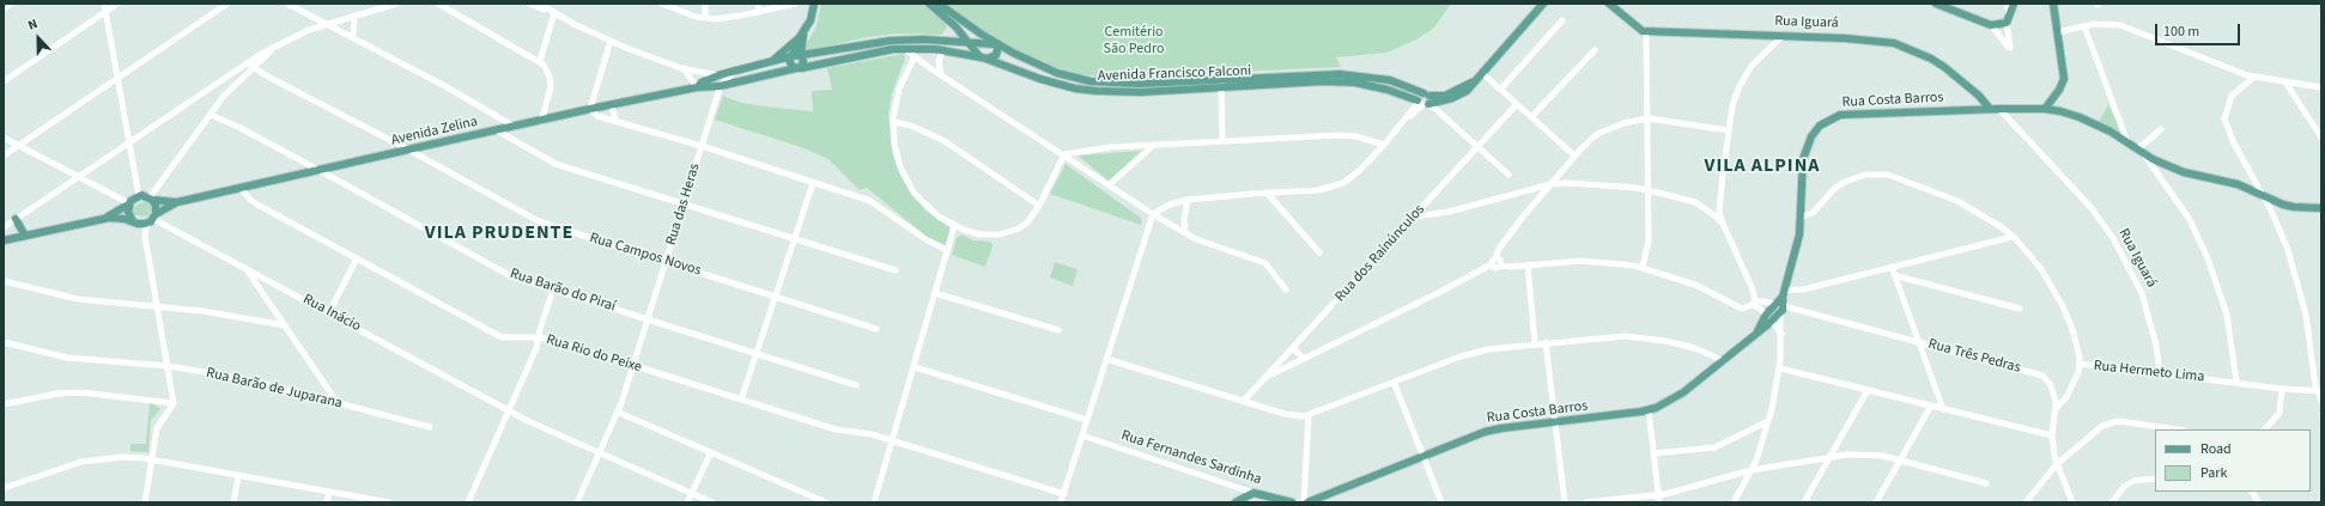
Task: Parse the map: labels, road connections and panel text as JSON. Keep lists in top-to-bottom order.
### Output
{
  "streets": {
    "main road": [
      "Rua Iguará",
      "Avenida Francisco Falconi",
      "Rua Costa Barros",
      "Avenida Zelina",
      "Rua Fernandes Sardinha"
    ],
    "street": [
      "Rua das Heras",
      "Rua dos Rainúnculos",
      "Rua Campos Novos",
      "Rua Barão do Piraí",
      "Rua Inácio",
      "Rua Rio do Peixe",
      "Rua Três Pedras",
      "Rua Hermeto Lima",
      "Rua Barão de Juparana"
    ]
  },
  "crossings": [
    ["Rua Iguará", "Rua Costa Barros"],
    ["Rua Iguará", "Rua Hermeto Lima"],
    ["Avenida Francisco Falconi", "Avenida Zelina"],
    ["Avenida Francisco Falconi", "Rua das Heras"],
    ["Rua Costa Barros", "Rua Três Pedras"],
    ["Rua Costa Barros", "Rua Hermeto Lima"],
    ["Avenida Zelina", "Rua Campos Novos"],
    ["Avenida Zelina", "Rua Barão do Piraí"],
    ["Avenida Zelina", "Rua Inácio"],
    ["Avenida Zelina", "Rua Rio do Peixe"],
    ["Rua das Heras", "Rua Campos Novos"],
    ["Rua das Heras", "Rua Barão do Piraí"],
    ["Rua das Heras", "Rua Inácio"],
    ["Rua das Heras", "Rua Rio do Peixe"]
  ],
  "districts": ["VILA ALPINA", "VILA PRUDENTE"],
  "parks": ["Cemitério São Pedro"],
  "legend": ["Road", "Park"],
  "scale_bar": "100 m",
  "north": "top"
}
